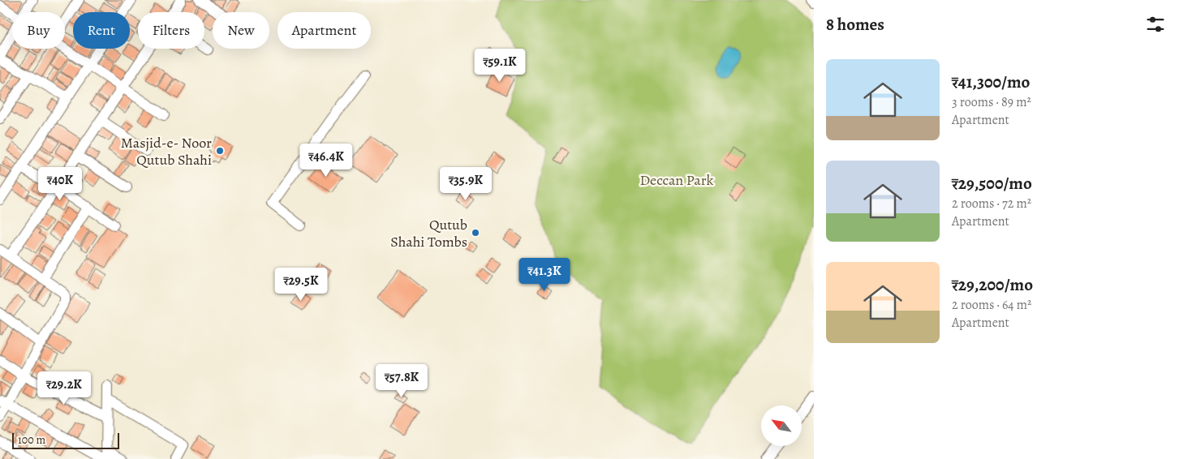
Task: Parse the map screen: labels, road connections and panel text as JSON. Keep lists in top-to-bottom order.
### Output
{
  "parks": ["Deccan Park"],
  "places": ["Masjid-e- Noor Qutub Shahi", "Qutub Shahi Tombs"],
  "scale_bar": "100 m",
  "north": "top left",
  "page": {
    "heading": "8 homes",
    "chip": [
      "Buy",
      "Rent",
      "Filters",
      "New",
      "Apartment"
    ],
    "price": [
      "₹59.1K",
      "₹46.4K",
      "₹40K",
      "₹35.9K",
      "₹41.3K",
      "₹29.5K",
      "₹57.8K",
      "₹29.2K"
    ],
    "list": [
      {
        "name": "₹41,300/mo",
        "note": "3 rooms · 89 m² · Apartment"
      },
      {
        "name": "₹29,500/mo",
        "note": "2 rooms · 72 m² · Apartment"
      },
      {
        "name": "₹29,200/mo",
        "note": "2 rooms · 64 m² · Apartment"
      }
    ],
    "scale": "100 m"
  }
}
